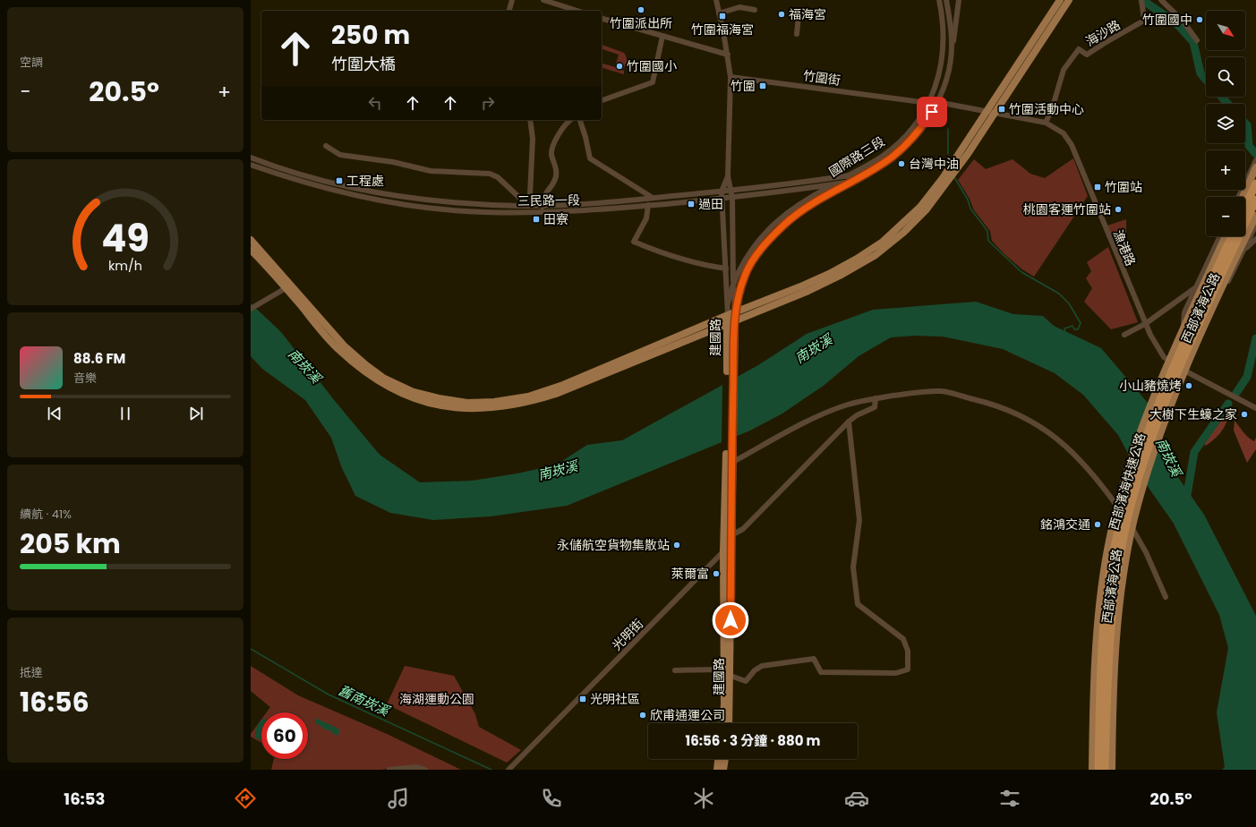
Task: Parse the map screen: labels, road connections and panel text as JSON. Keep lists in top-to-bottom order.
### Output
{
  "streets": {
    "highway": ["西部濱海快速公路"],
    "main road": ["西部濱海公路", "建國路"],
    "street": [
      "海沙路",
      "竹圍街",
      "國際路三段",
      "三民路一段",
      "漁港路",
      "光明街"
    ]
  },
  "crossings": [
    ["海沙路", "漁港路"],
    ["竹圍街", "國際路三段"],
    ["竹圍街", "漁港路"],
    ["國際路三段", "三民路一段"],
    ["國際路三段", "漁港路"],
    ["國際路三段", "建國路"],
    ["建國路", "光明街"]
  ],
  "water": ["南崁溪", "舊南崁溪"],
  "parks": ["海湖運動公園"],
  "places": {
    "other": [
      "竹圍派出所",
      "福海宮",
      "竹圍國中",
      "竹圍國小",
      "台灣中油",
      "桃園客運竹圍站",
      "小山豬燒烤",
      "大樹下生蠔之家",
      "銘鴻交通",
      "永儲航空貨物集散站",
      "萊爾富",
      "欣甫通運公司"
    ],
    "transit": [
      "竹圍福海宮",
      "竹圍",
      "竹圍活動中心",
      "工程處",
      "竹圍站",
      "過田",
      "田寮",
      "光明社區"
    ]
  },
  "north": "bottom right",
  "page": {
    "tile": [
      "空調",
      ["續航 · 41%", "205 km"],
      ["抵達", "16:56"]
    ],
    "map_buttons": ["+", "−"],
    "turn": ["250 m", "竹圍大橋"],
    "heat": ["−", "20.5°", "+"],
    "song": ["88.6 FM", "音樂"],
    "limit": "60",
    "trip": "16:56 · 3 分鐘 · 880 m",
    "tabs": ["16:53", "20.5°"],
    "gauge": ["49", "km/h"]
  }
}
